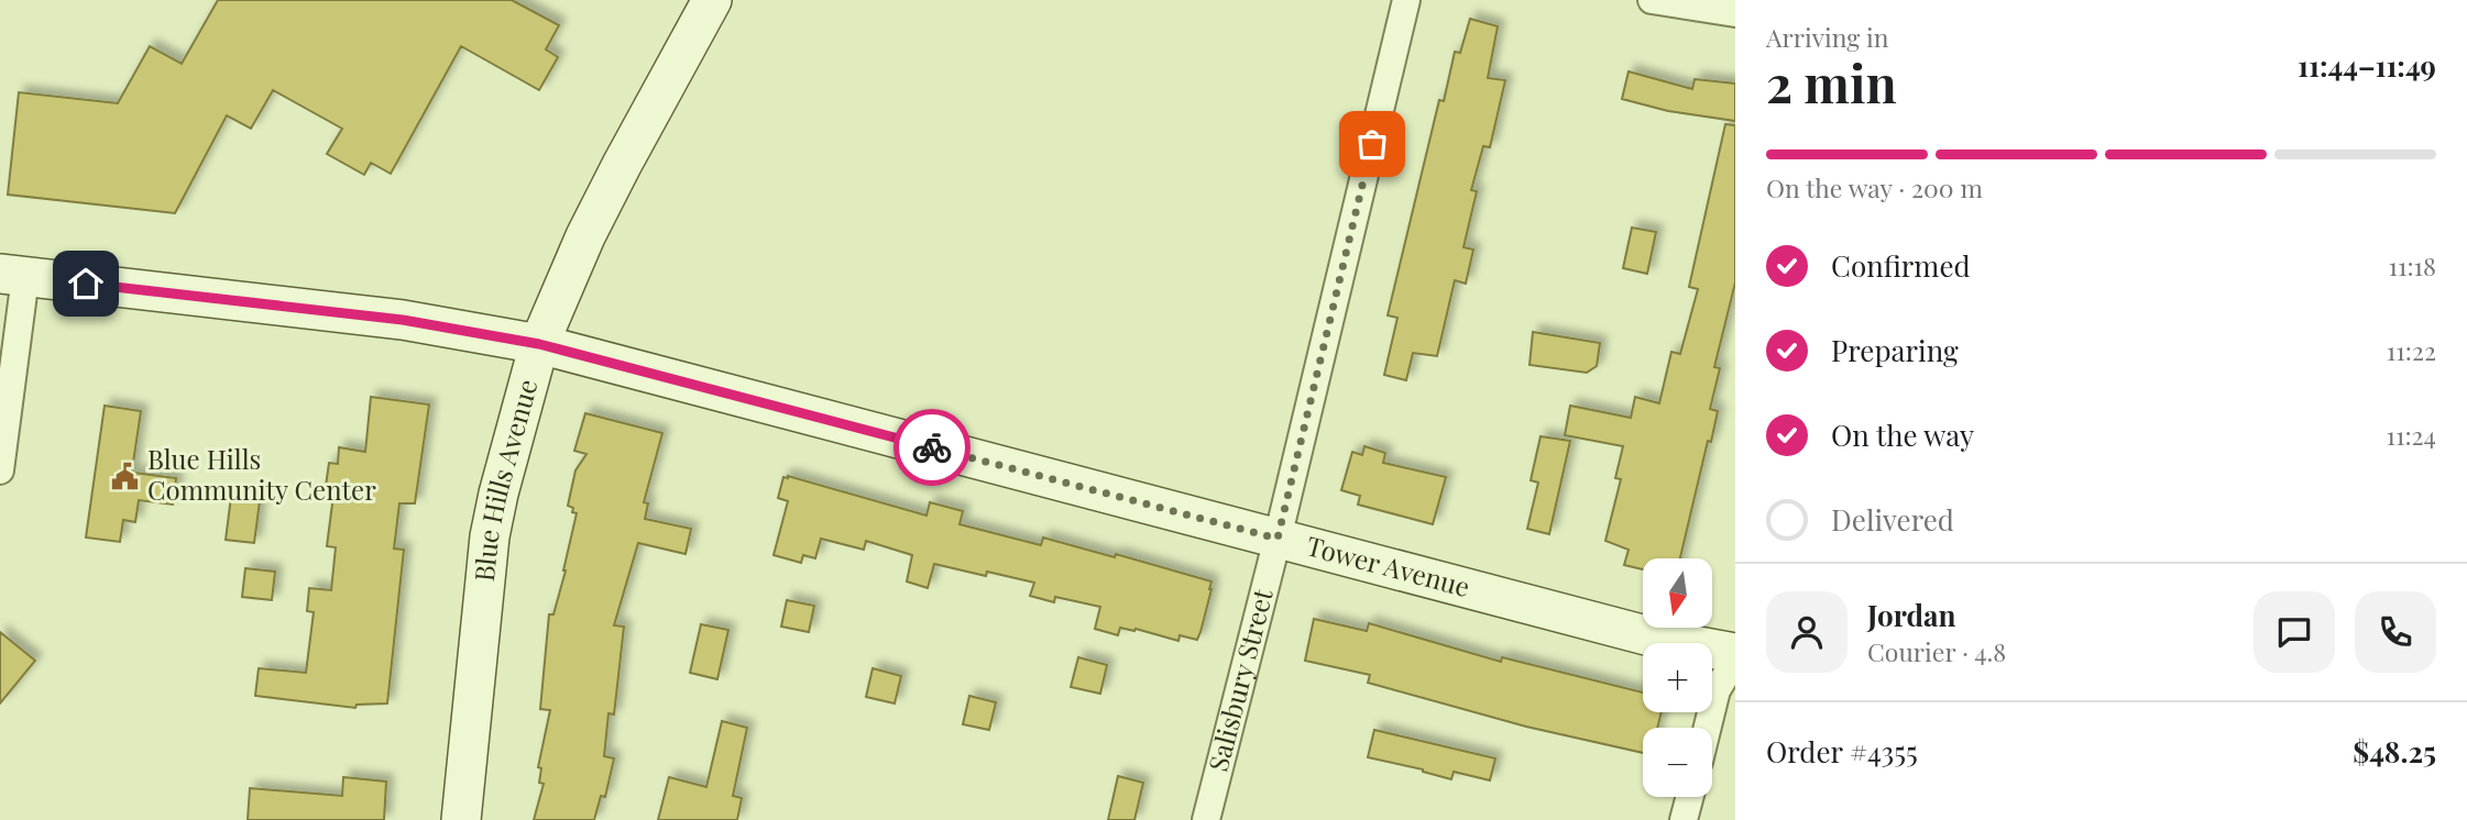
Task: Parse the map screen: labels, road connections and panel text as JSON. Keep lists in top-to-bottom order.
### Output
{
  "streets": {
    "main road": ["Blue Hills Avenue", "Tower Avenue"],
    "street": ["Salisbury Street"]
  },
  "crossings": [
    ["Blue Hills Avenue", "Tower Avenue"],
    ["Tower Avenue", "Salisbury Street"]
  ],
  "places": {
    "public building": ["Blue Hills Community Center"]
  },
  "north": "bottom",
  "page": {
    "heading": ["2 min", "Arriving in", "11:44–11:49"],
    "panel": [
      "Jordan",
      "Courier · 4.8",
      "Order #4355",
      "$48.25"
    ],
    "bar": "On the way · 200 m",
    "list": [
      ["Confirmed", "11:18"],
      ["Preparing", "11:22"],
      ["On the way", "11:24"],
      "Delivered"
    ],
    "map_buttons": ["+", "−"]
  }
}
